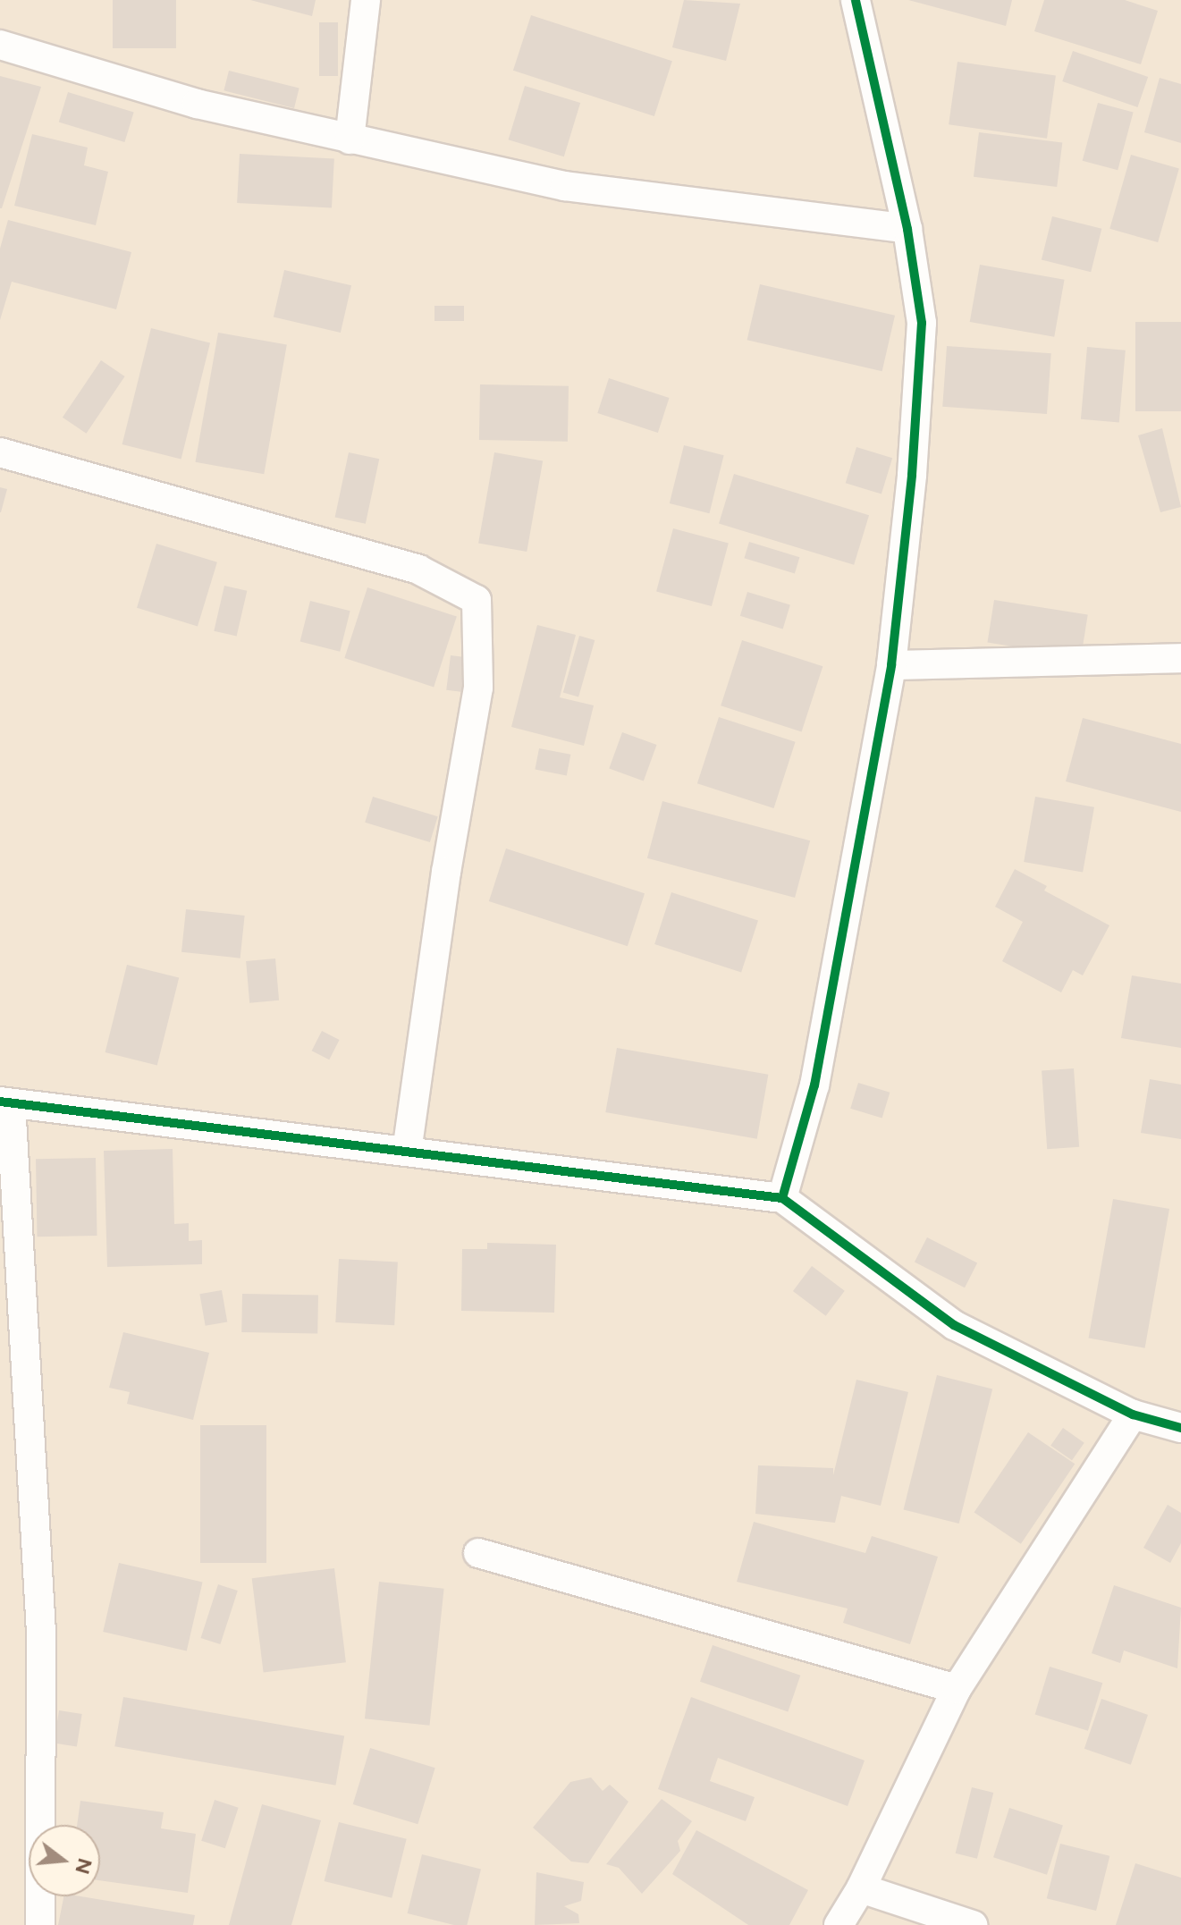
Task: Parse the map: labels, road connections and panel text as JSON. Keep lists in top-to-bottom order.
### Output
{
  "north": "right"
}
